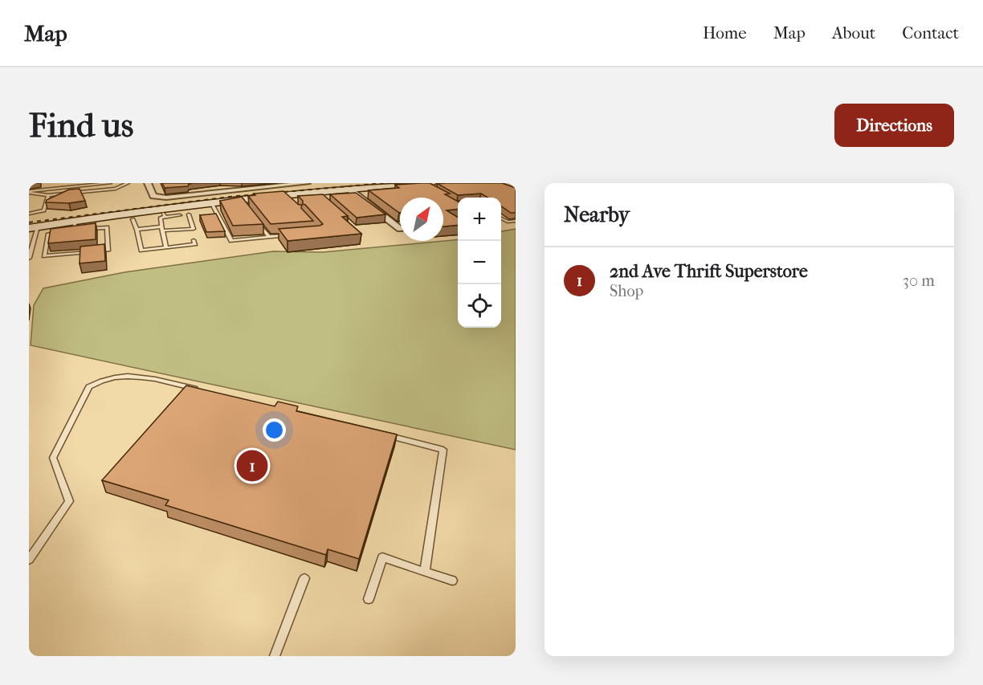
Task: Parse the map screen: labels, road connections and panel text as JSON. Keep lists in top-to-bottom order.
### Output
{
  "north": "top right",
  "page": {
    "header": "Map",
    "nav": [
      "Home",
      "Map",
      "About",
      "Contact"
    ],
    "buttons": "Directions",
    "title": "Find us",
    "heading": "Nearby",
    "map_buttons": ["+", "−"],
    "list": [
      {
        "mark": "1",
        "name": "2nd Ave Thrift Superstore",
        "note": "Shop",
        "value": "30 m"
      }
    ],
    "pins": "1"
  }
}
